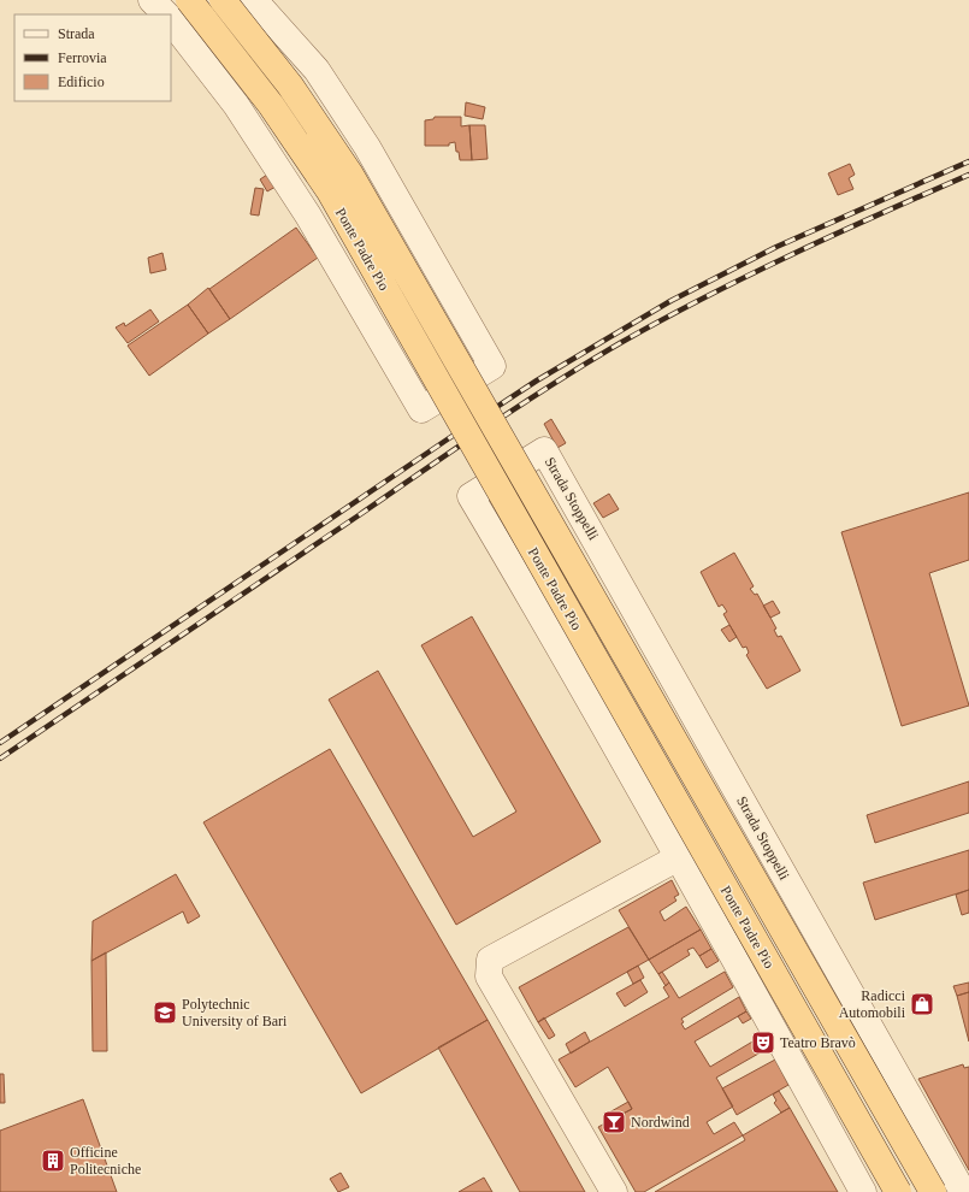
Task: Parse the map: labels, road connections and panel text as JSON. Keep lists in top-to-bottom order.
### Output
{
  "streets": {
    "main road": ["Ponte Padre Pio"],
    "street": ["Strada Stoppelli"]
  },
  "places": {
    "shop": ["Radicci Automobili"],
    "school or university": ["Polytechnic University of Bari"],
    "theatre": ["Teatro Bravò"],
    "bar": ["Nordwind"],
    "building": ["Officine Politecniche"]
  },
  "legend": ["Strada", "Ferrovia", "Edificio"]
}
